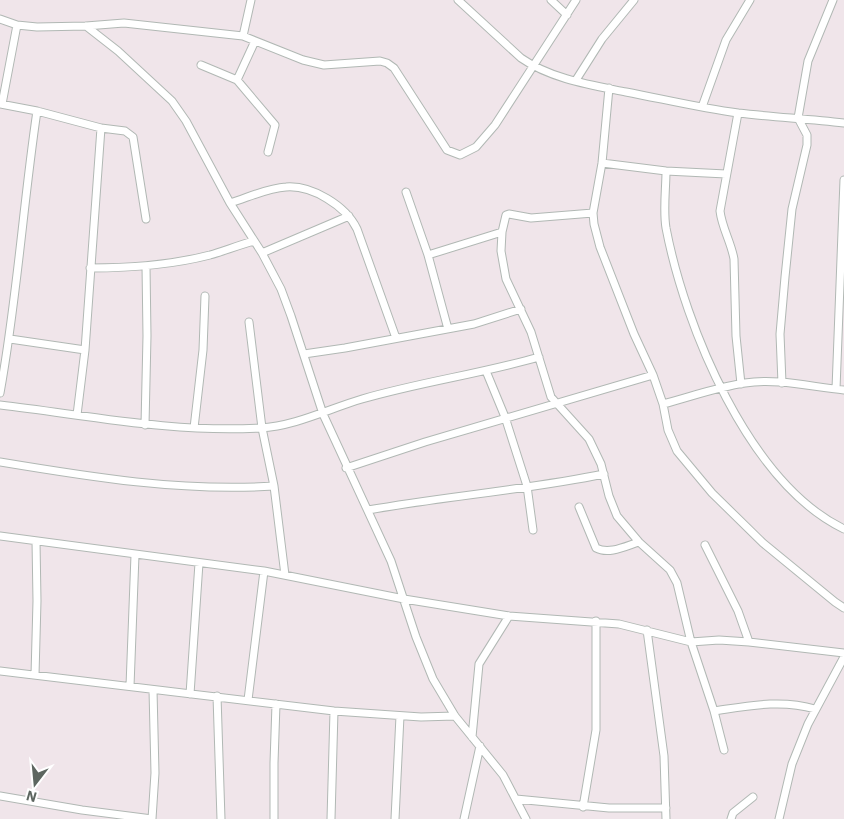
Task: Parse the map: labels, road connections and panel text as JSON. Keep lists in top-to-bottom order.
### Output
{
  "north": "bottom"
}
